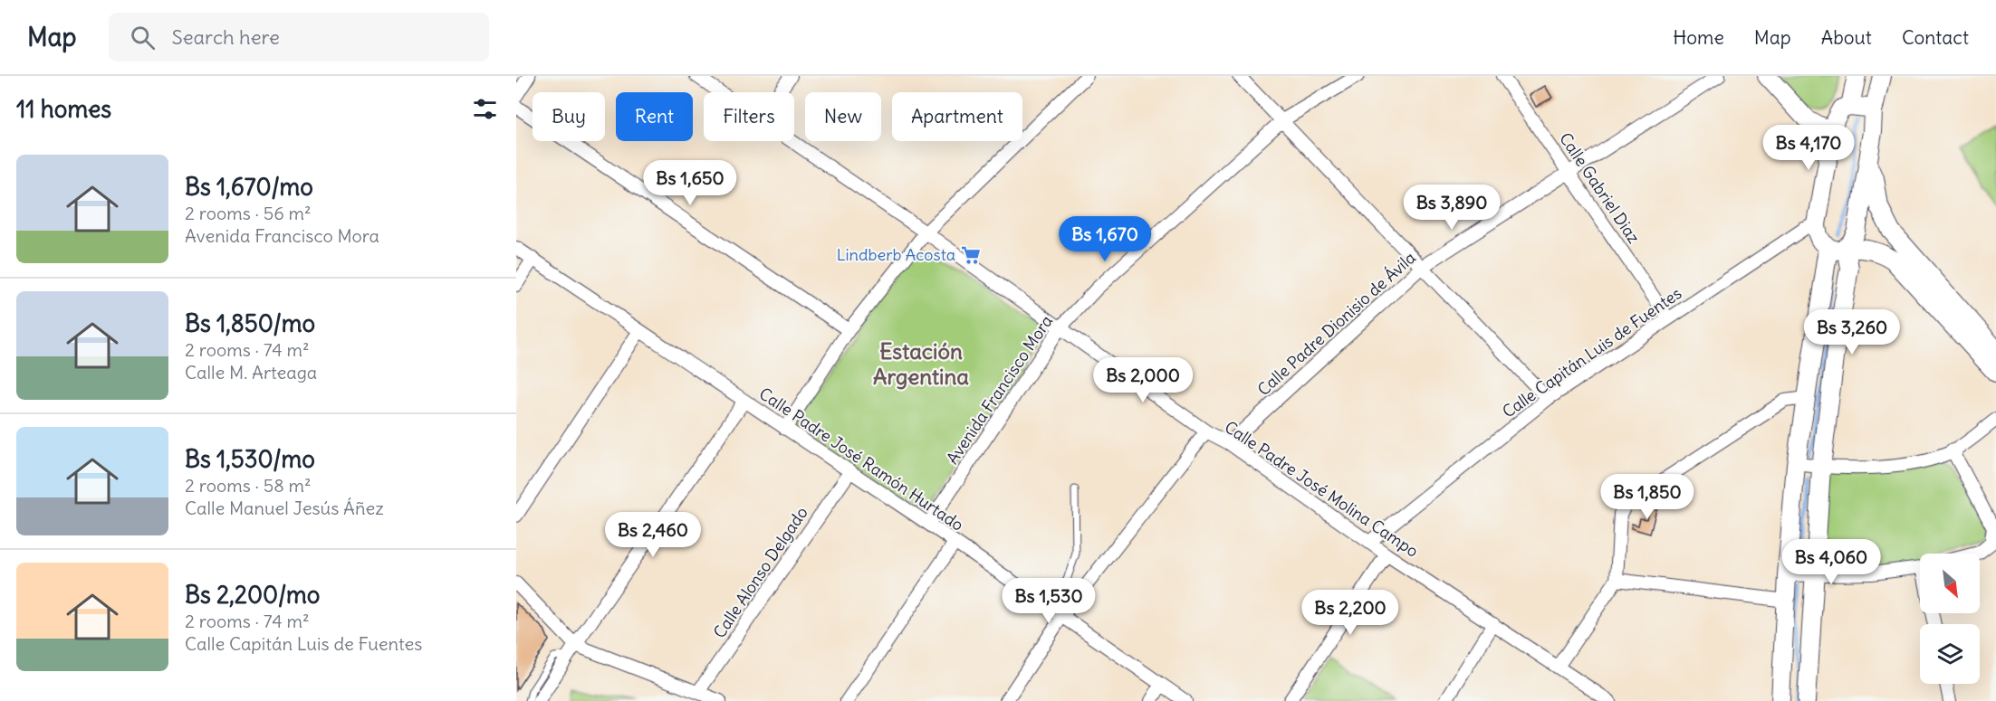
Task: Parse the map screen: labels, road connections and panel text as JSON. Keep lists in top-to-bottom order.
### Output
{
  "streets": {
    "street": [
      "Calle Gabriel Diaz",
      "Calle Padre Dionisio de Ávila",
      "Calle Capitán Luis de Fuentes",
      "Avenida Francisco Mora",
      "Calle Padre José Ramón Hurtado",
      "Calle Padre José Molina Campo",
      "Calle Alonso Delgado"
    ]
  },
  "crossings": [
    ["Calle Gabriel Diaz", "Calle Padre Dionisio de Ávila"],
    ["Calle Gabriel Diaz", "Calle Capitán Luis de Fuentes"],
    ["Calle Padre Dionisio de Ávila", "Calle Padre José Molina Campo"],
    ["Calle Capitán Luis de Fuentes", "Calle Padre José Molina Campo"],
    ["Avenida Francisco Mora", "Calle Padre José Ramón Hurtado"],
    ["Avenida Francisco Mora", "Calle Padre José Molina Campo"],
    ["Calle Padre José Ramón Hurtado", "Calle Alonso Delgado"]
  ],
  "districts": ["Estación Argentina"],
  "places": {
    "supermarket": ["Lindberb Acosta"]
  },
  "north": "bottom right",
  "page": {
    "header": "Map",
    "search": "Search here",
    "nav": [
      "Home",
      "Map",
      "About",
      "Contact"
    ],
    "heading": "11 homes",
    "chip": [
      "Buy",
      "Rent",
      "Filters",
      "New",
      "Apartment"
    ],
    "price": [
      "Bs 4,170",
      "Bs 1,650",
      "Bs 3,890",
      "Bs 1,670",
      "Bs 3,260",
      "Bs 2,000",
      "Bs 1,850",
      "Bs 2,460",
      "Bs 4,060",
      "Bs 1,530",
      "Bs 2,200"
    ],
    "list": [
      {
        "name": "Bs 1,670/mo",
        "note": "2 rooms · 56 m² · Avenida Francisco Mora"
      },
      {
        "name": "Bs 1,850/mo",
        "note": "2 rooms · 74 m² · Calle M. Arteaga"
      },
      {
        "name": "Bs 1,530/mo",
        "note": "2 rooms · 58 m² · Calle Manuel Jesús Áñez"
      },
      {
        "name": "Bs 2,200/mo",
        "note": "2 rooms · 74 m² · Calle Capitán Luis de Fuentes"
      }
    ]
  }
}
